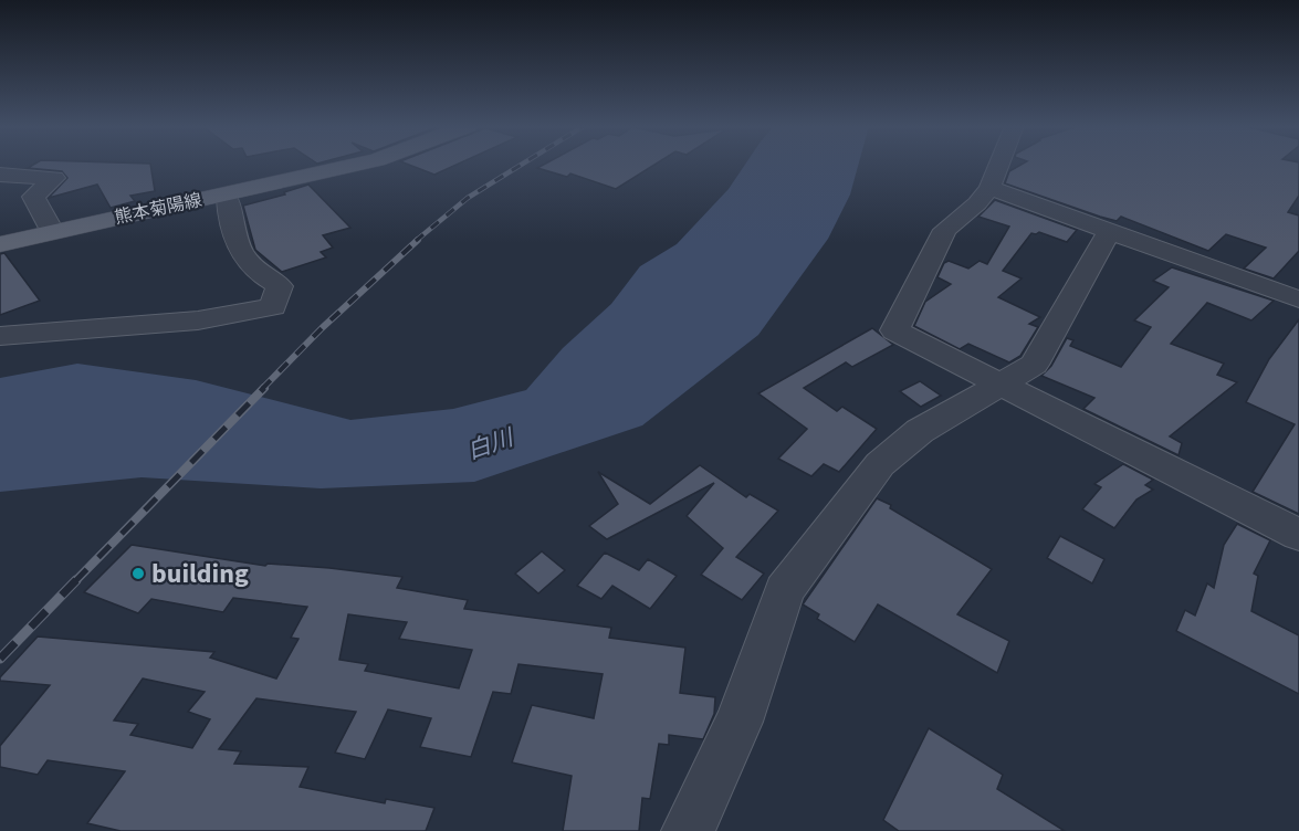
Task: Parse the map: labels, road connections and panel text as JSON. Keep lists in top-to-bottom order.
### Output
{
  "streets": {
    "main road": ["熊本菊陽線"]
  },
  "water": ["白川"],
  "places": ["building"]
}
